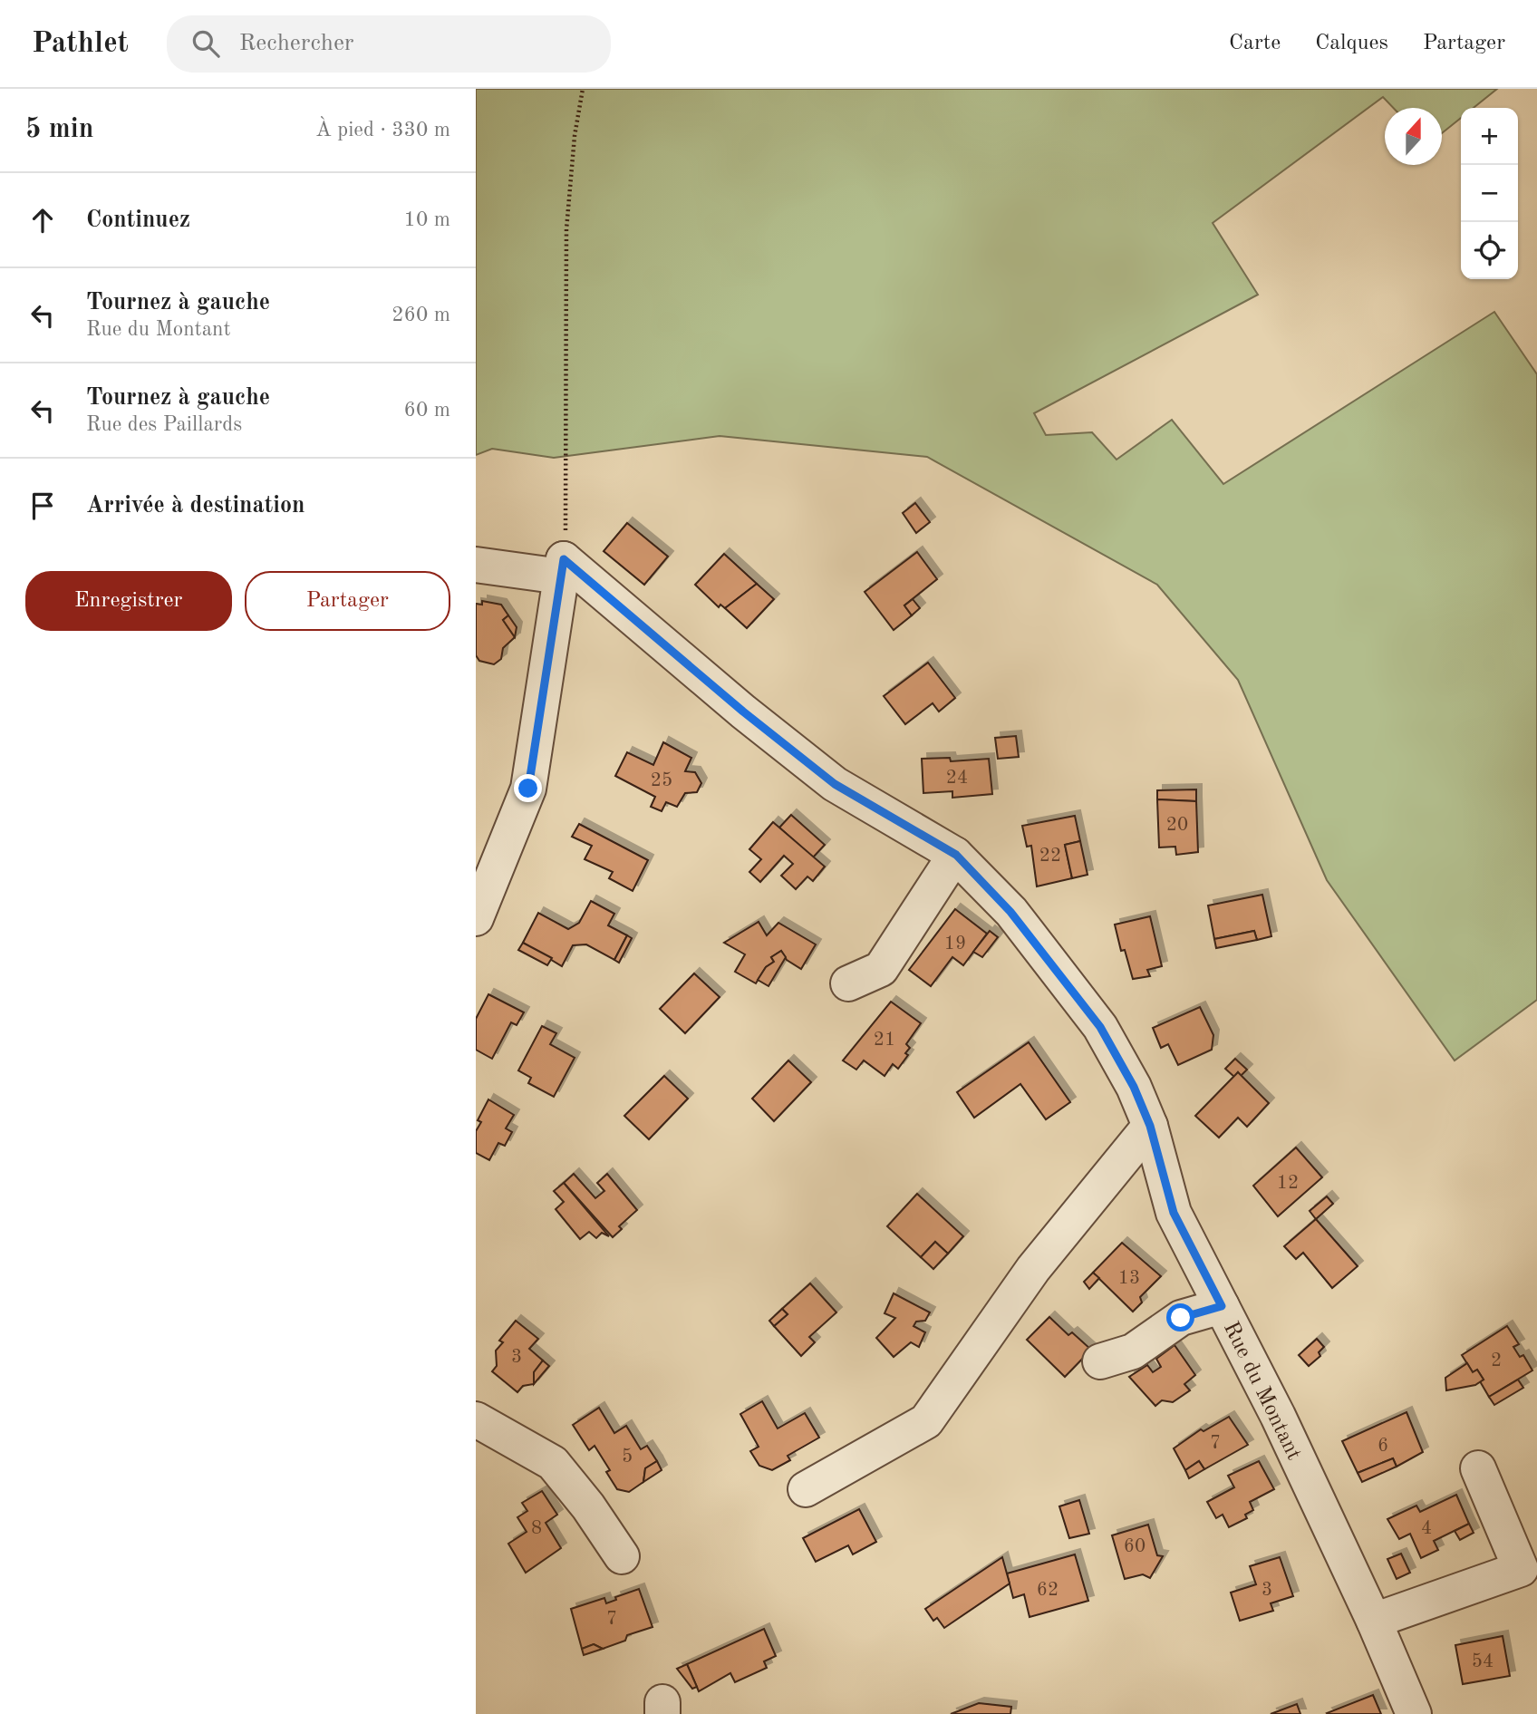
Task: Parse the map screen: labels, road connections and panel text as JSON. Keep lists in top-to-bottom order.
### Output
{
  "streets": {
    "street": ["Rue du Montant"]
  },
  "house_numbers": [
    "24",
    "25",
    "20",
    "22",
    "19",
    "21",
    "12",
    "13",
    "3",
    "2",
    "7",
    "6",
    "5",
    "8",
    "4",
    "60",
    "62",
    "3",
    "7",
    "54"
  ],
  "north": "top",
  "page": {
    "header": "Pathlet",
    "search": "Rechercher",
    "nav": ["Carte", "Calques", "Partager"],
    "heading": ["5 min", "À pied · 330 m"],
    "map_buttons": ["+", "−"],
    "list": [
      ["Continuez", "10 m"],
      ["Tournez à gauche", "Rue du Montant", "260 m"],
      ["Tournez à gauche", "Rue des Paillards", "60 m"],
      "Arrivée à destination"
    ],
    "buttons": ["Enregistrer", "Partager"]
  }
}
